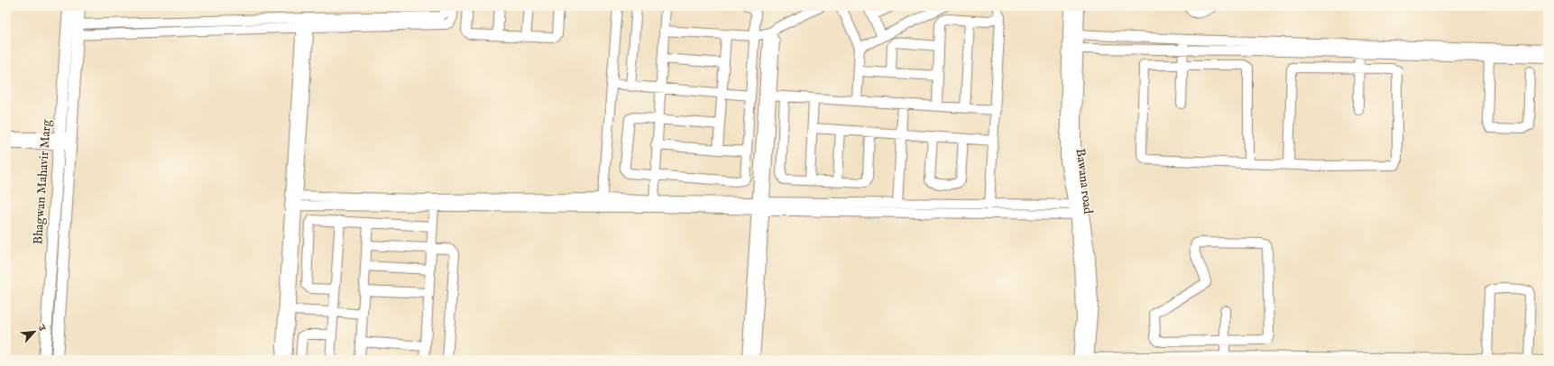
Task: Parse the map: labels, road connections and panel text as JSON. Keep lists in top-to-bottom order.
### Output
{
  "streets": {
    "main road": ["Bawana road", "Bhagwan Mahavir Marg"]
  },
  "north": "top right"
}
